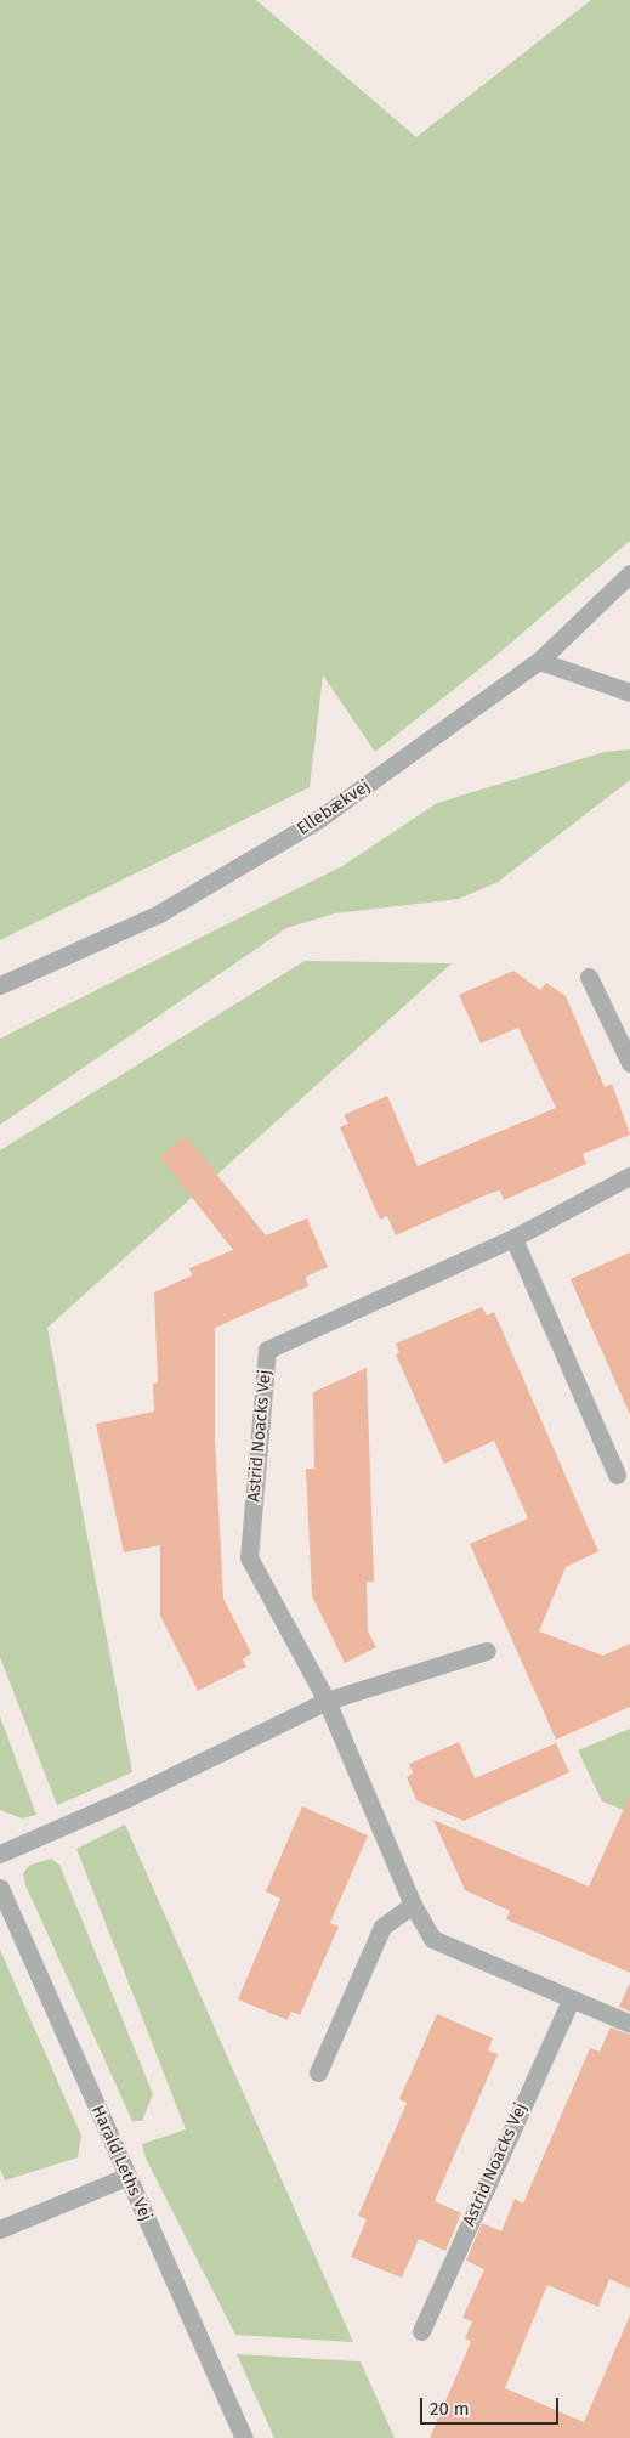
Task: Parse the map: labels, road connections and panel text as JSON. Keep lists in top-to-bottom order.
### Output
{
  "streets": {
    "street": ["Ellebækvej", "Astrid Noacks Vej", "Harald Leths Vej"]
  },
  "scale_bar": "20 m"
}
